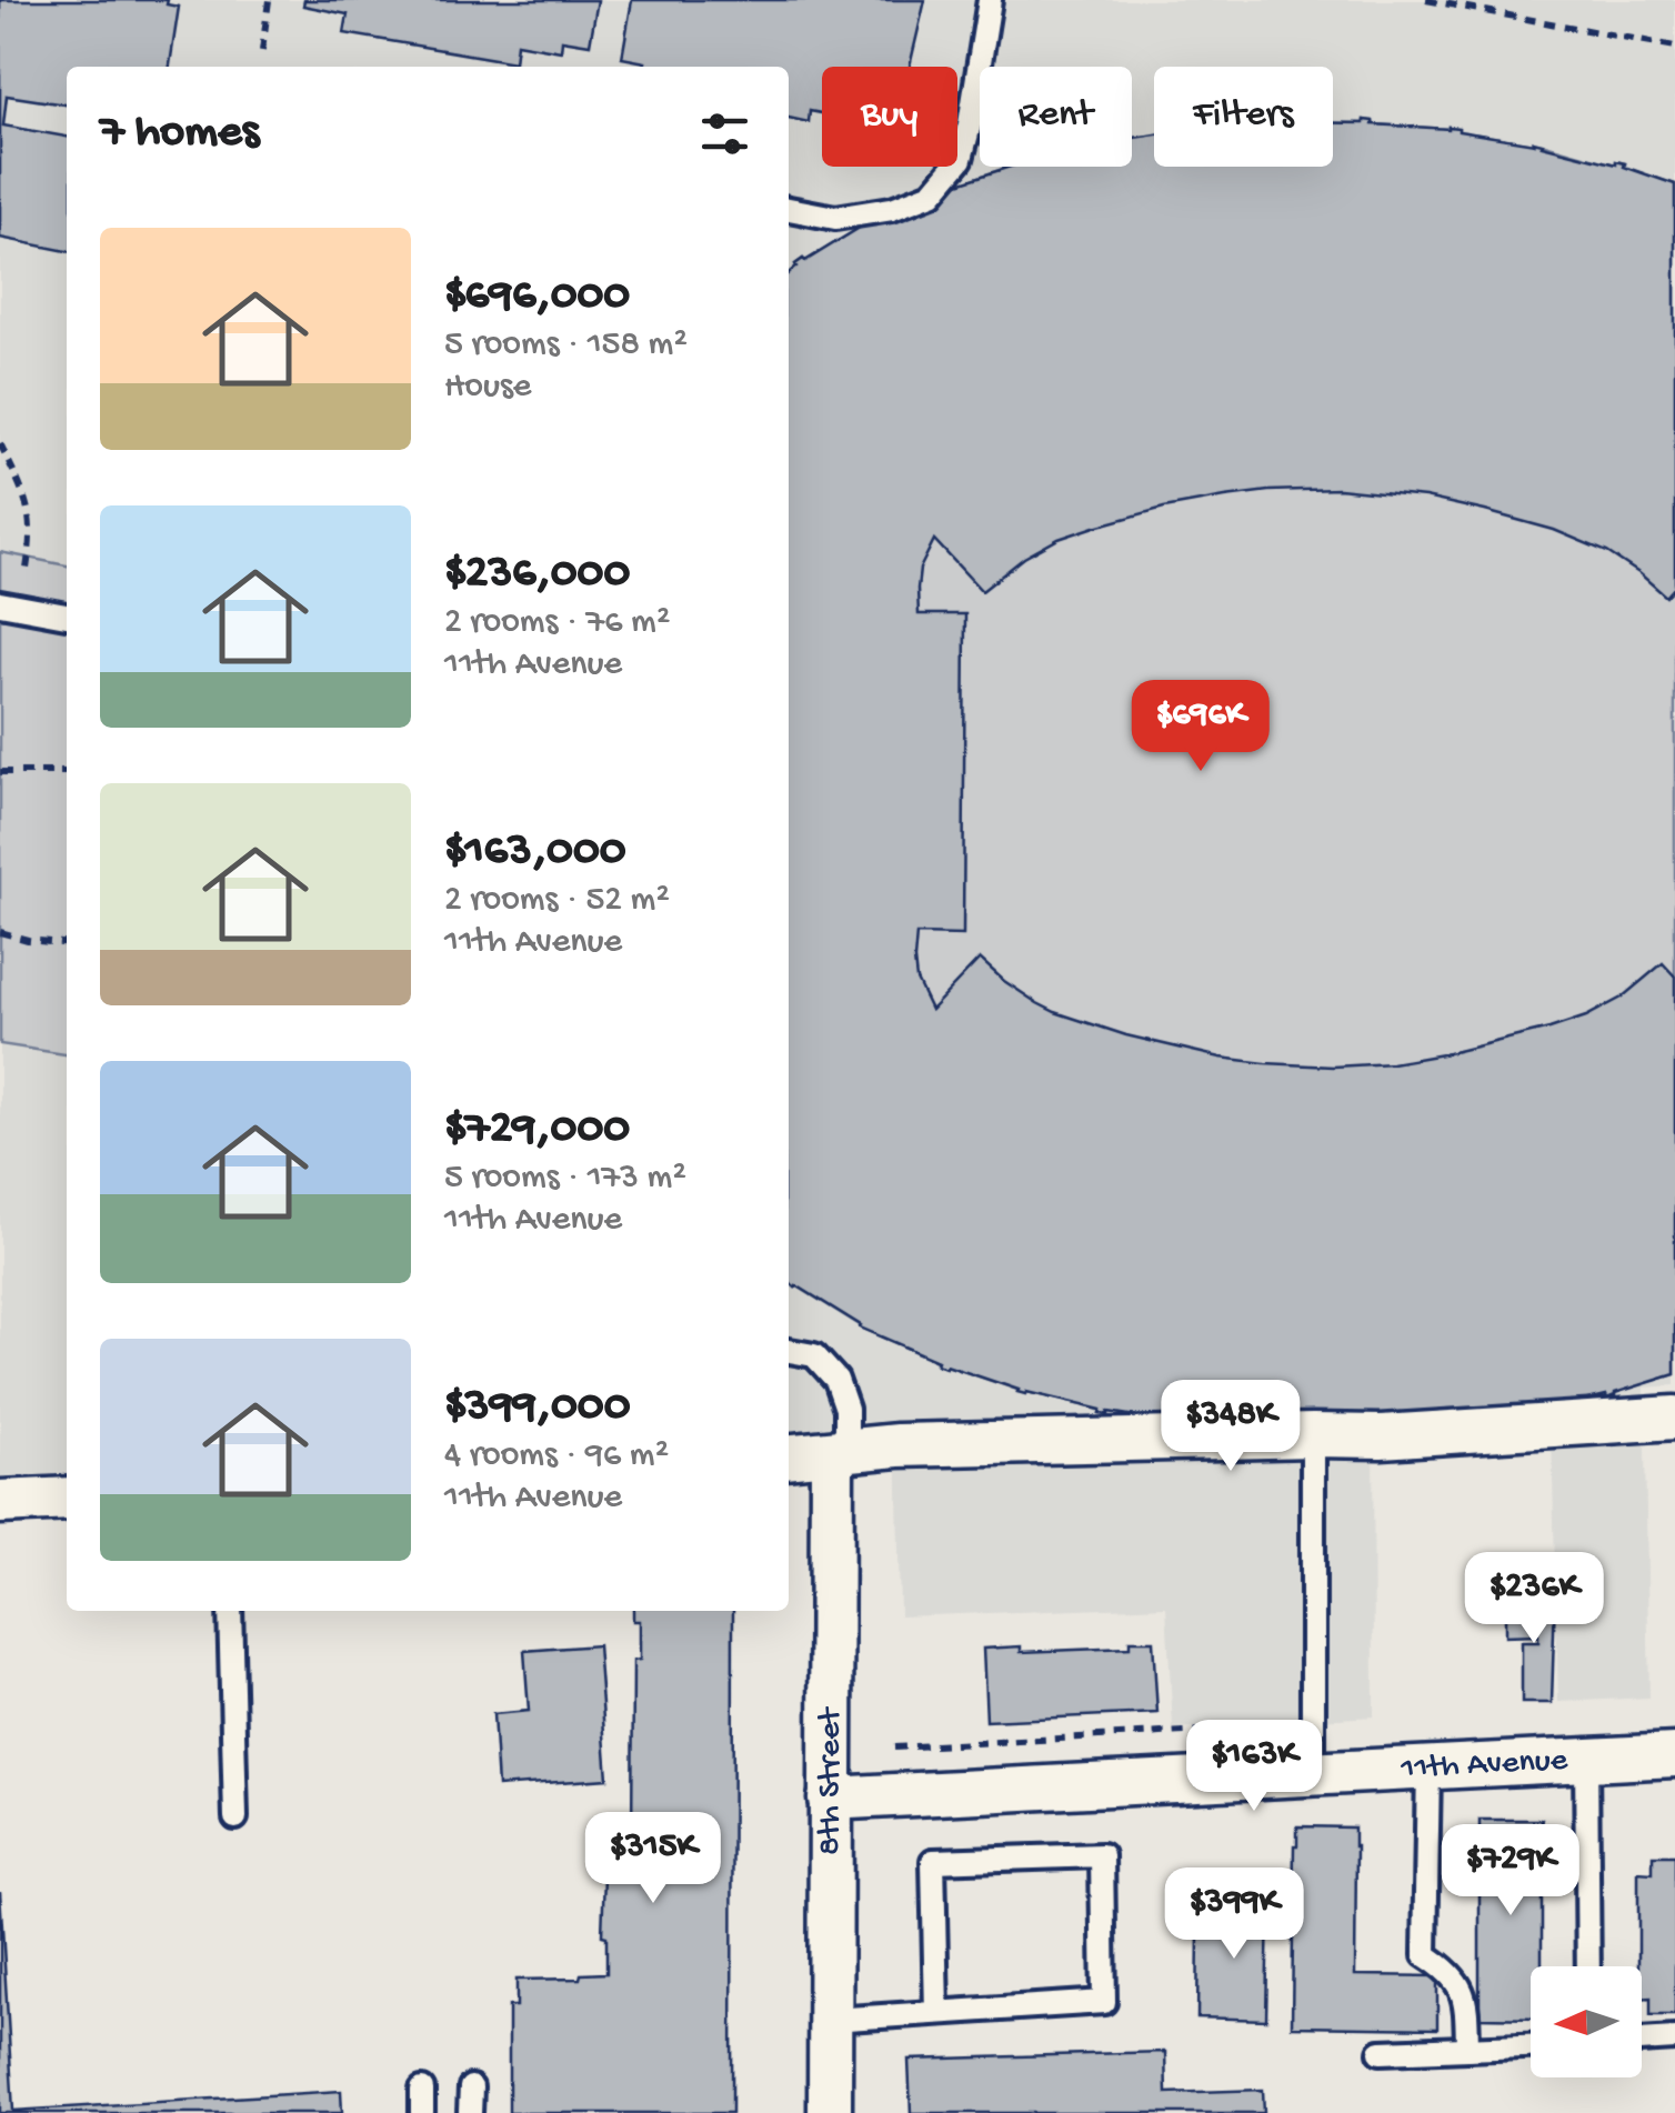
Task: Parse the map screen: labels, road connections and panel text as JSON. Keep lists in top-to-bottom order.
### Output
{
  "streets": {
    "street": ["11th Avenue", "8th Street"]
  },
  "crossings": [
    ["11th Avenue", "8th Street"]
  ],
  "north": "left",
  "page": {
    "chip": ["Buy", "Rent", "Filters"],
    "heading": "7 homes",
    "list": [
      {
        "name": "$696,000",
        "note": "5 rooms · 158 m² · House"
      },
      {
        "name": "$236,000",
        "note": "2 rooms · 76 m² · 11th Avenue"
      },
      {
        "name": "$163,000",
        "note": "2 rooms · 52 m² · 11th Avenue"
      },
      {
        "name": "$729,000",
        "note": "5 rooms · 173 m² · 11th Avenue"
      },
      {
        "name": "$399,000",
        "note": "4 rooms · 96 m² · 11th Avenue"
      }
    ],
    "price": [
      "$696K",
      "$348K",
      "$236K",
      "$163K",
      "$315K",
      "$729K",
      "$399K"
    ]
  }
}
